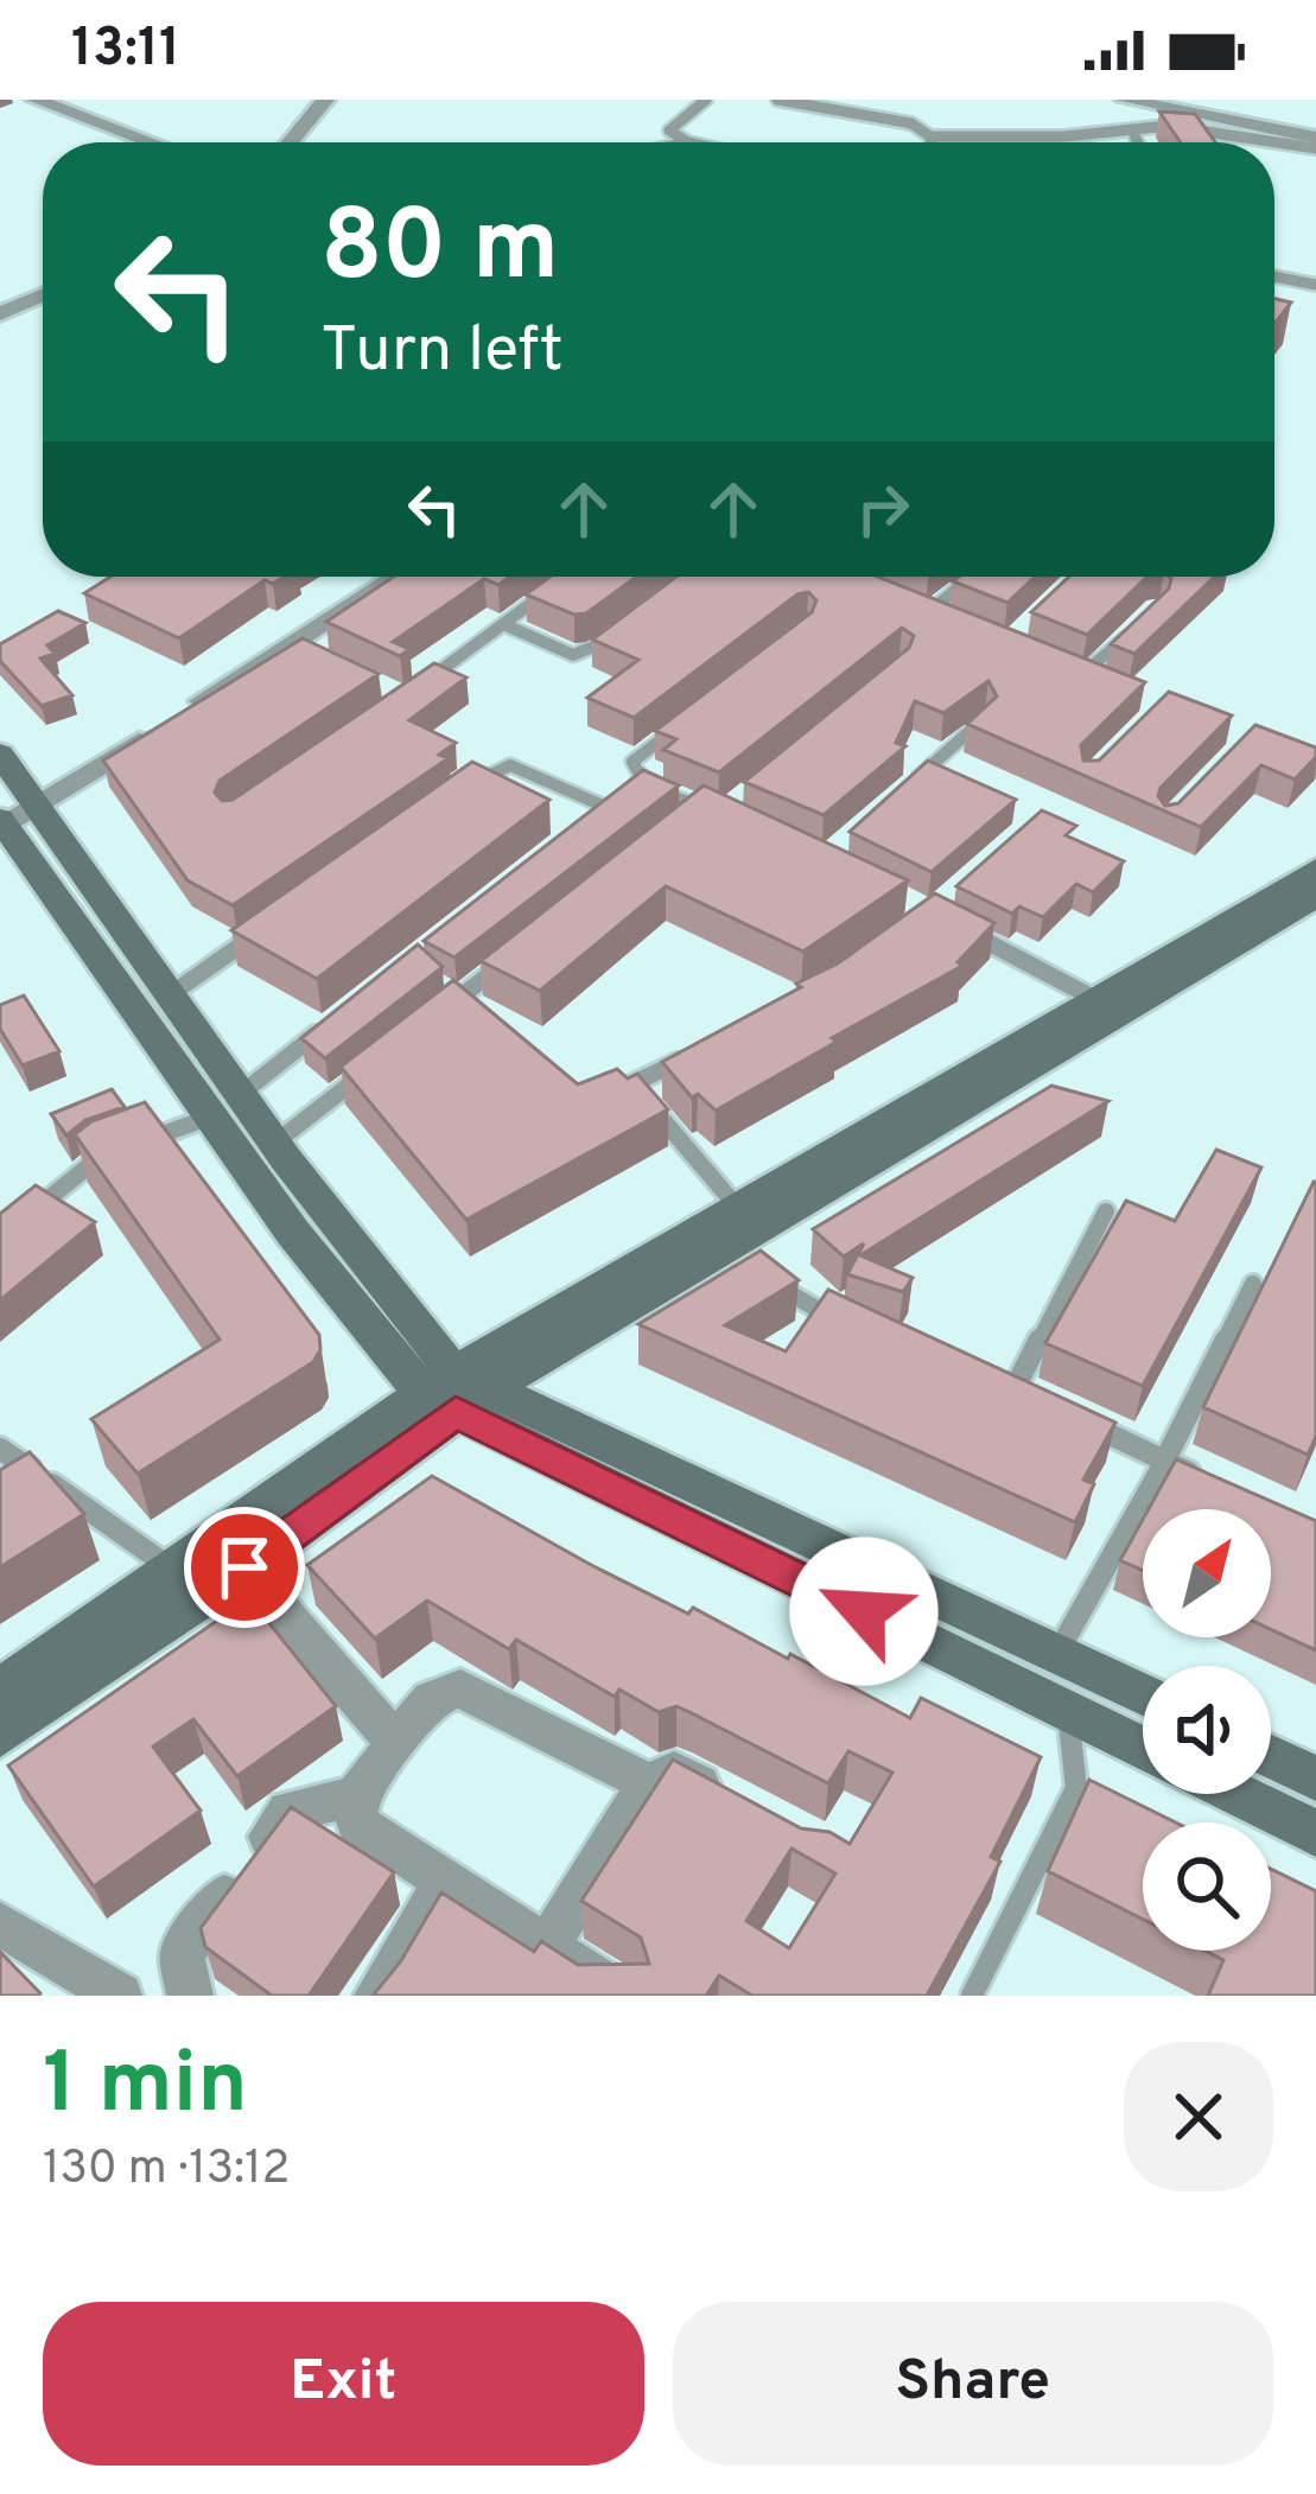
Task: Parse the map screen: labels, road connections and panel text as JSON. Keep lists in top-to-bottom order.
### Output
{
  "north": "top right",
  "page": {
    "status": "13:11",
    "turn": ["80 m", "Turn left"],
    "heading": ["1 min", "130 m · 13:12"],
    "buttons": ["Exit", "Share"]
  }
}
